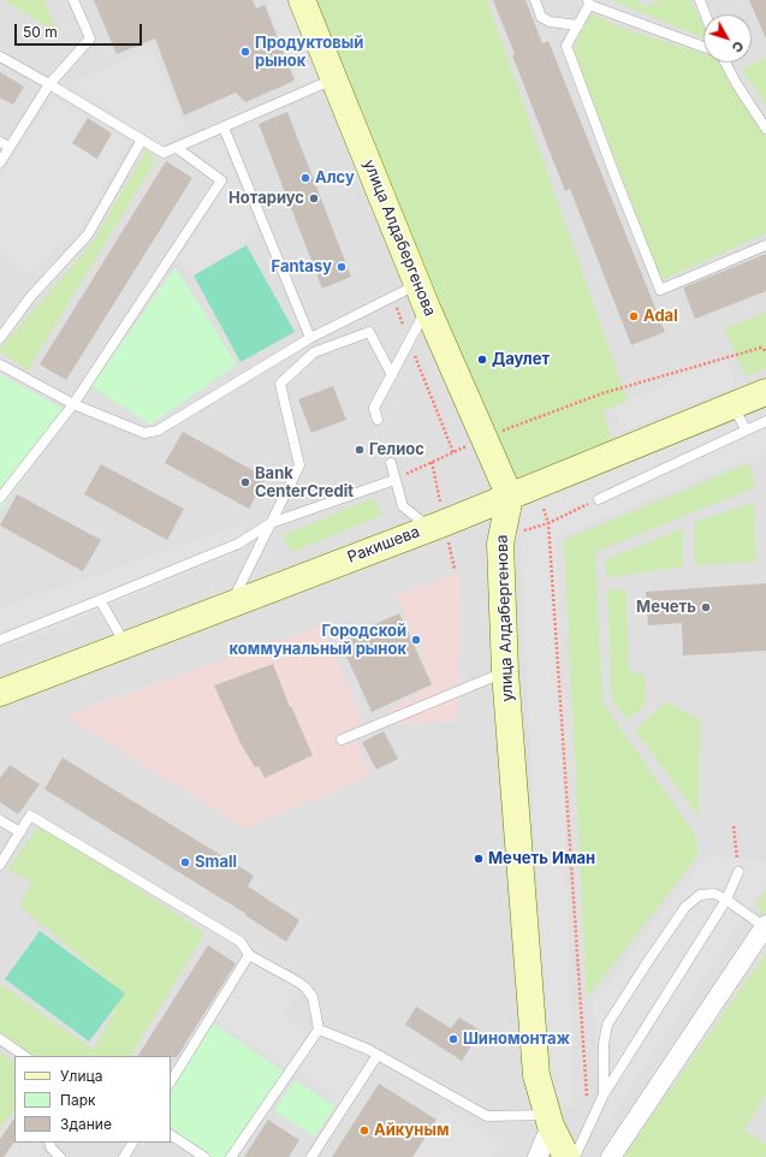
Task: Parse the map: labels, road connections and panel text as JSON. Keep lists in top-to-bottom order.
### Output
{
  "streets": {
    "street": ["улица Алдабергенова", "Ракишева"]
  },
  "crossings": [
    ["улица Алдабергенова", "Ракишева"]
  ],
  "places": [
    "Продуктовый рынок",
    "Алсу",
    "Нотариус",
    "Fantasy",
    "Adal",
    "Даулет",
    "Гелиос",
    "Bank CenterCredit",
    "Мечеть",
    "Городской коммунальный рынок",
    "Мечеть Иман",
    "Small",
    "Шиномонтаж",
    "Айкуным"
  ],
  "legend": ["Улица", "Парк", "Здание"],
  "scale_bar": "50 m",
  "north": "bottom right"
}
